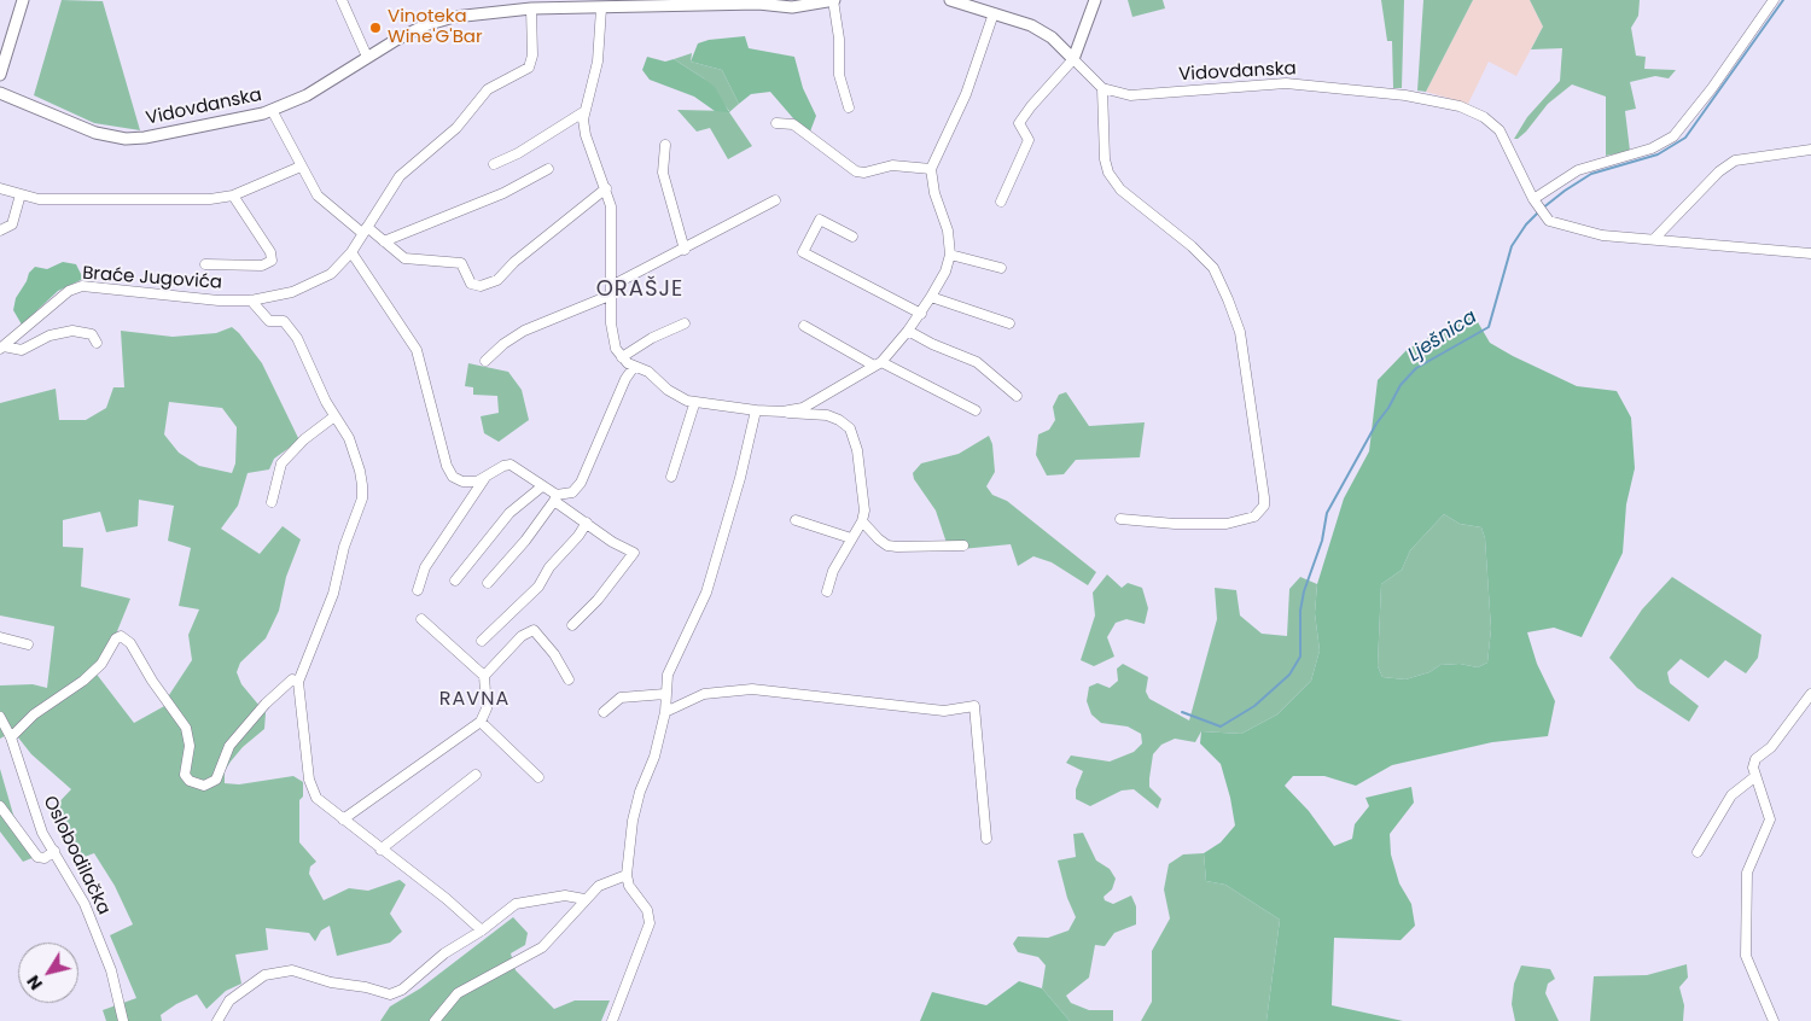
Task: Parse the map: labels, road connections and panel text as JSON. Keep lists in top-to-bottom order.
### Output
{
  "streets": {
    "street": ["Vidovdanska", "Braće Jugovića", "Oslobodilačka"]
  },
  "crossings": [
    ["Vidovdanska", "Braće Jugovića"]
  ],
  "districts": ["ORAŠJE", "RAVNA"],
  "water": ["Lješnica"],
  "places": ["Vinoteka Wine'G'Bar"],
  "north": "bottom left"
}
